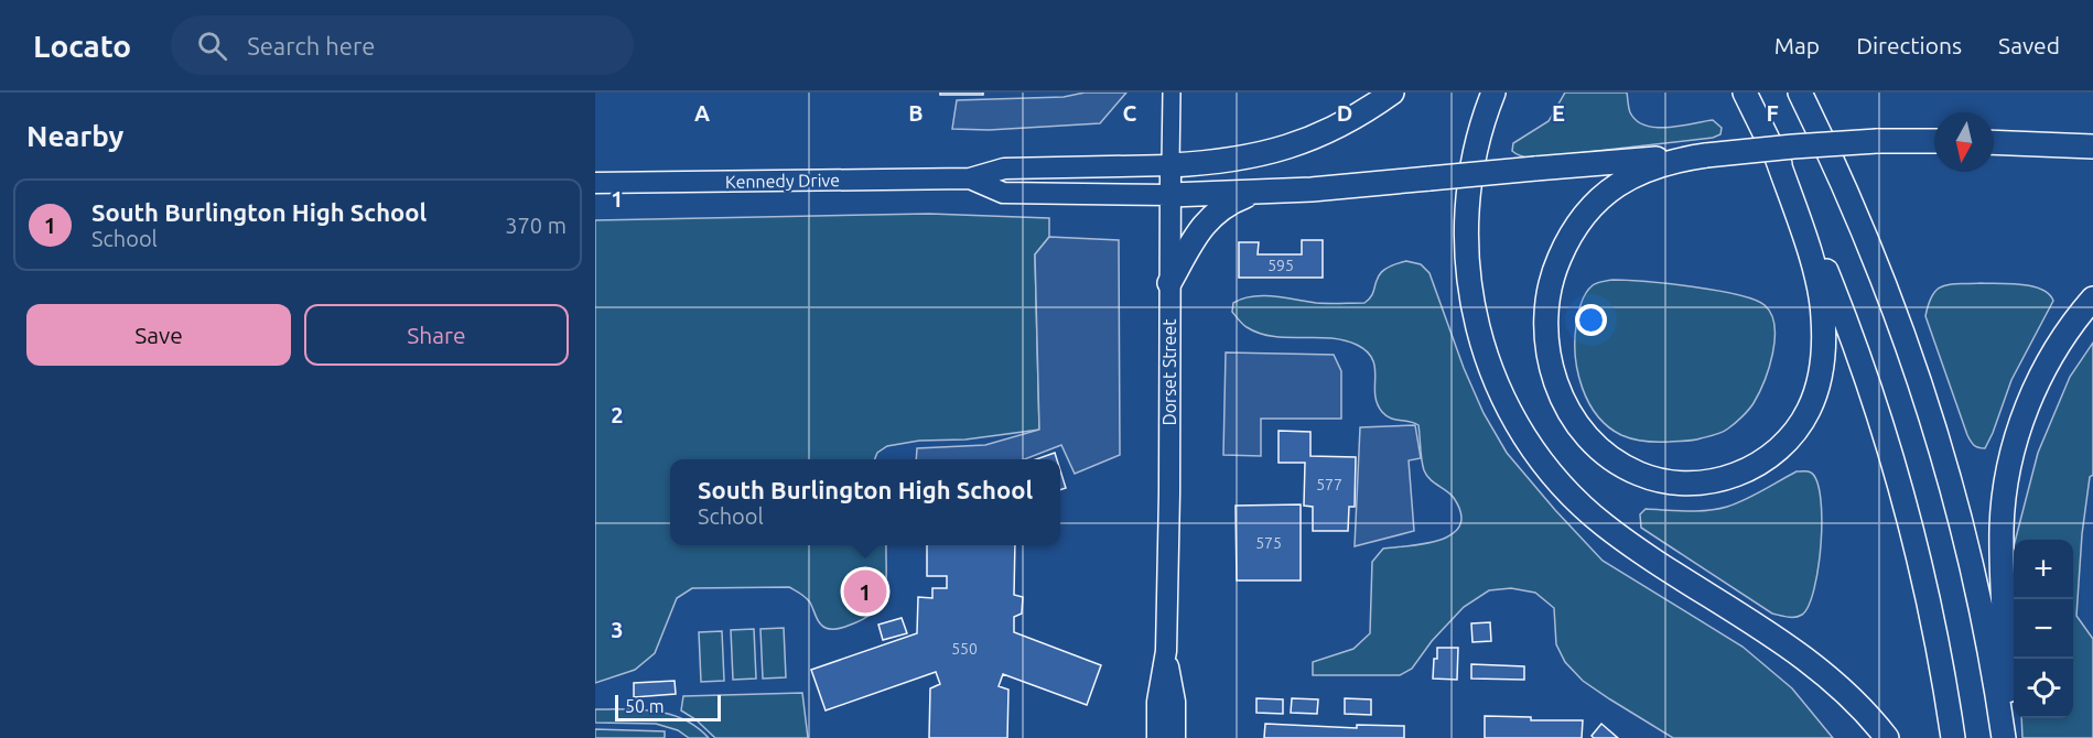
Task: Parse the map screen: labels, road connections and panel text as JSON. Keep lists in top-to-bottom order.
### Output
{
  "streets": {
    "main road": ["Kennedy Drive", "Dorset Street"]
  },
  "crossings": [
    ["Kennedy Drive", "Dorset Street"]
  ],
  "house_numbers": [
    "595",
    "577",
    "575",
    "550"
  ],
  "scale_bar": "50 m",
  "north": "bottom",
  "page": {
    "header": "Locato",
    "search": "Search here",
    "nav": ["Map", "Directions", "Saved"],
    "heading": "Nearby",
    "list": [
      {
        "mark": "1",
        "name": "South Burlington High School",
        "note": "School",
        "value": "370 m"
      }
    ],
    "buttons": ["Save", "Share"],
    "popup": ["South Burlington High School", "School"],
    "map_buttons": ["+", "−"],
    "pins": "1",
    "scale": "50 m"
  },
  "grid": {
    "columns": [
      "A",
      "B",
      "C",
      "D",
      "E",
      "F"
    ],
    "rows": ["1", "2", "3"]
  }
}
